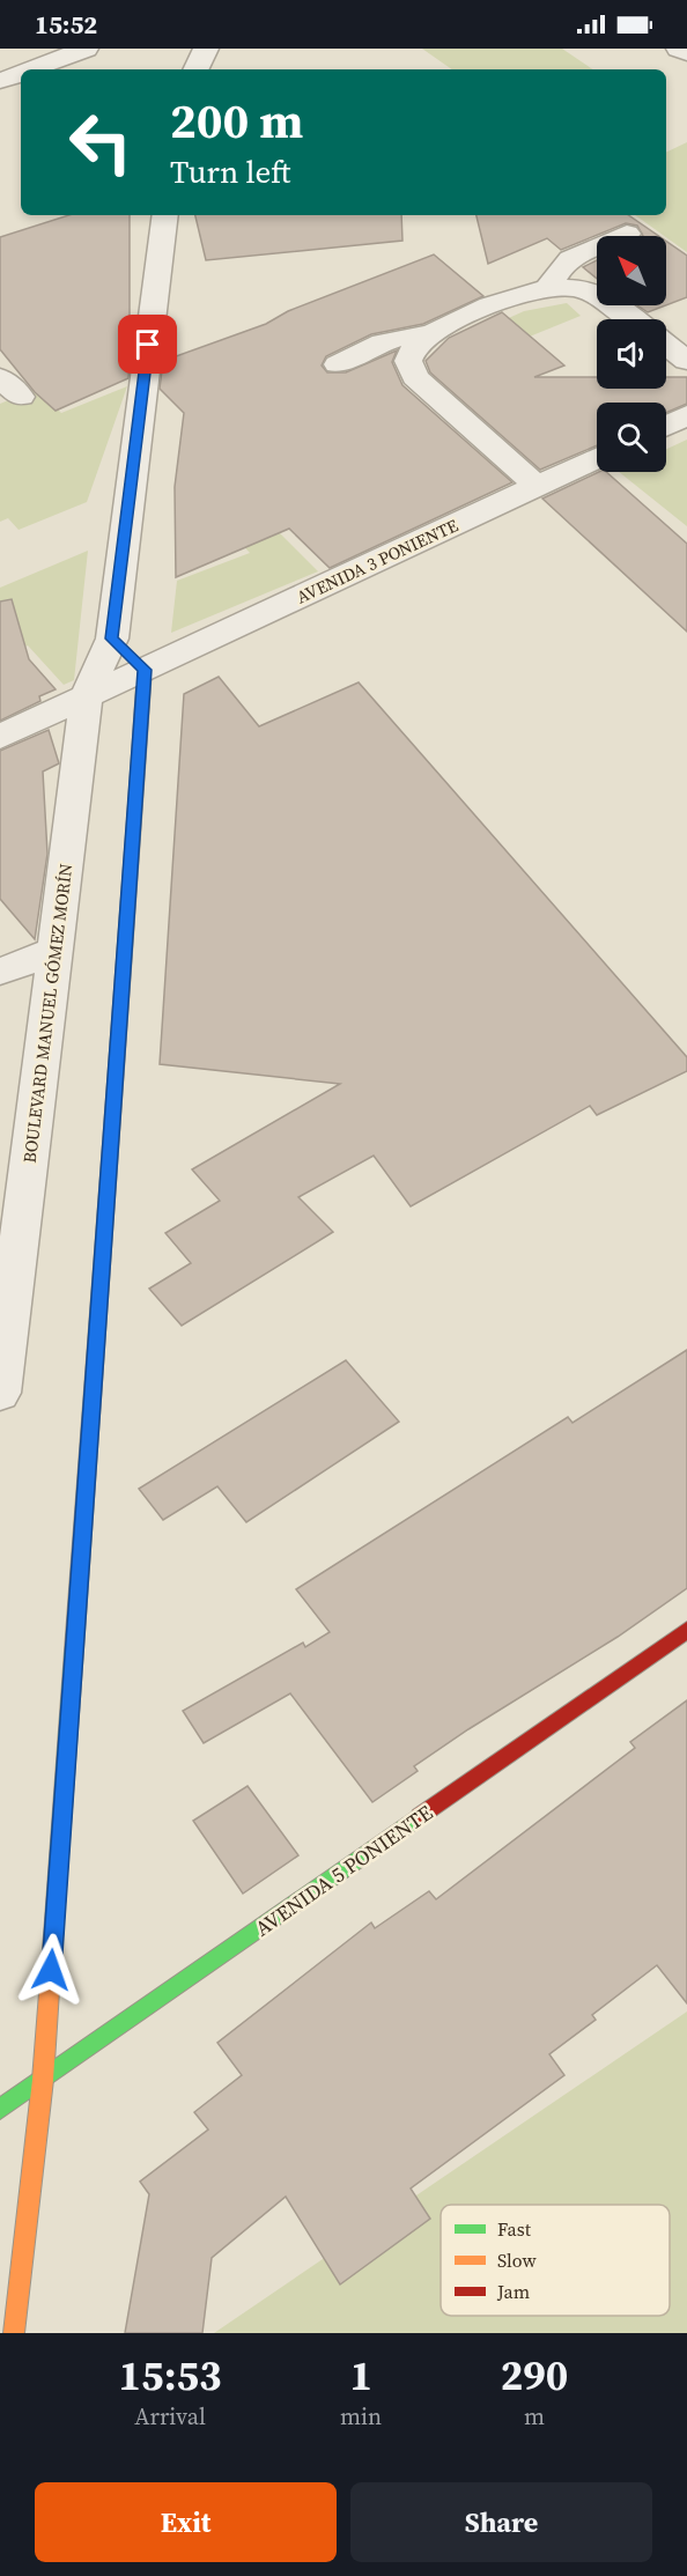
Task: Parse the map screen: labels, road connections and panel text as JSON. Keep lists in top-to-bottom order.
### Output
{
  "streets": {
    "street": ["AVENIDA 3 PONIENTE", "BOULEVARD MANUEL GÓMEZ MORÍN", "AVENIDA 5 PONIENTE"]
  },
  "crossings": [
    ["AVENIDA 3 PONIENTE", "BOULEVARD MANUEL GÓMEZ MORÍN"]
  ],
  "legend": ["Fast", "Slow", "Jam"],
  "north": "top left",
  "page": {
    "status": "15:52",
    "turn": ["200 m", "Turn left"],
    "eta": [
      "15:53",
      "Arrival",
      "1",
      "min",
      "290",
      "m"
    ],
    "buttons": ["Exit", "Share"]
  }
}
